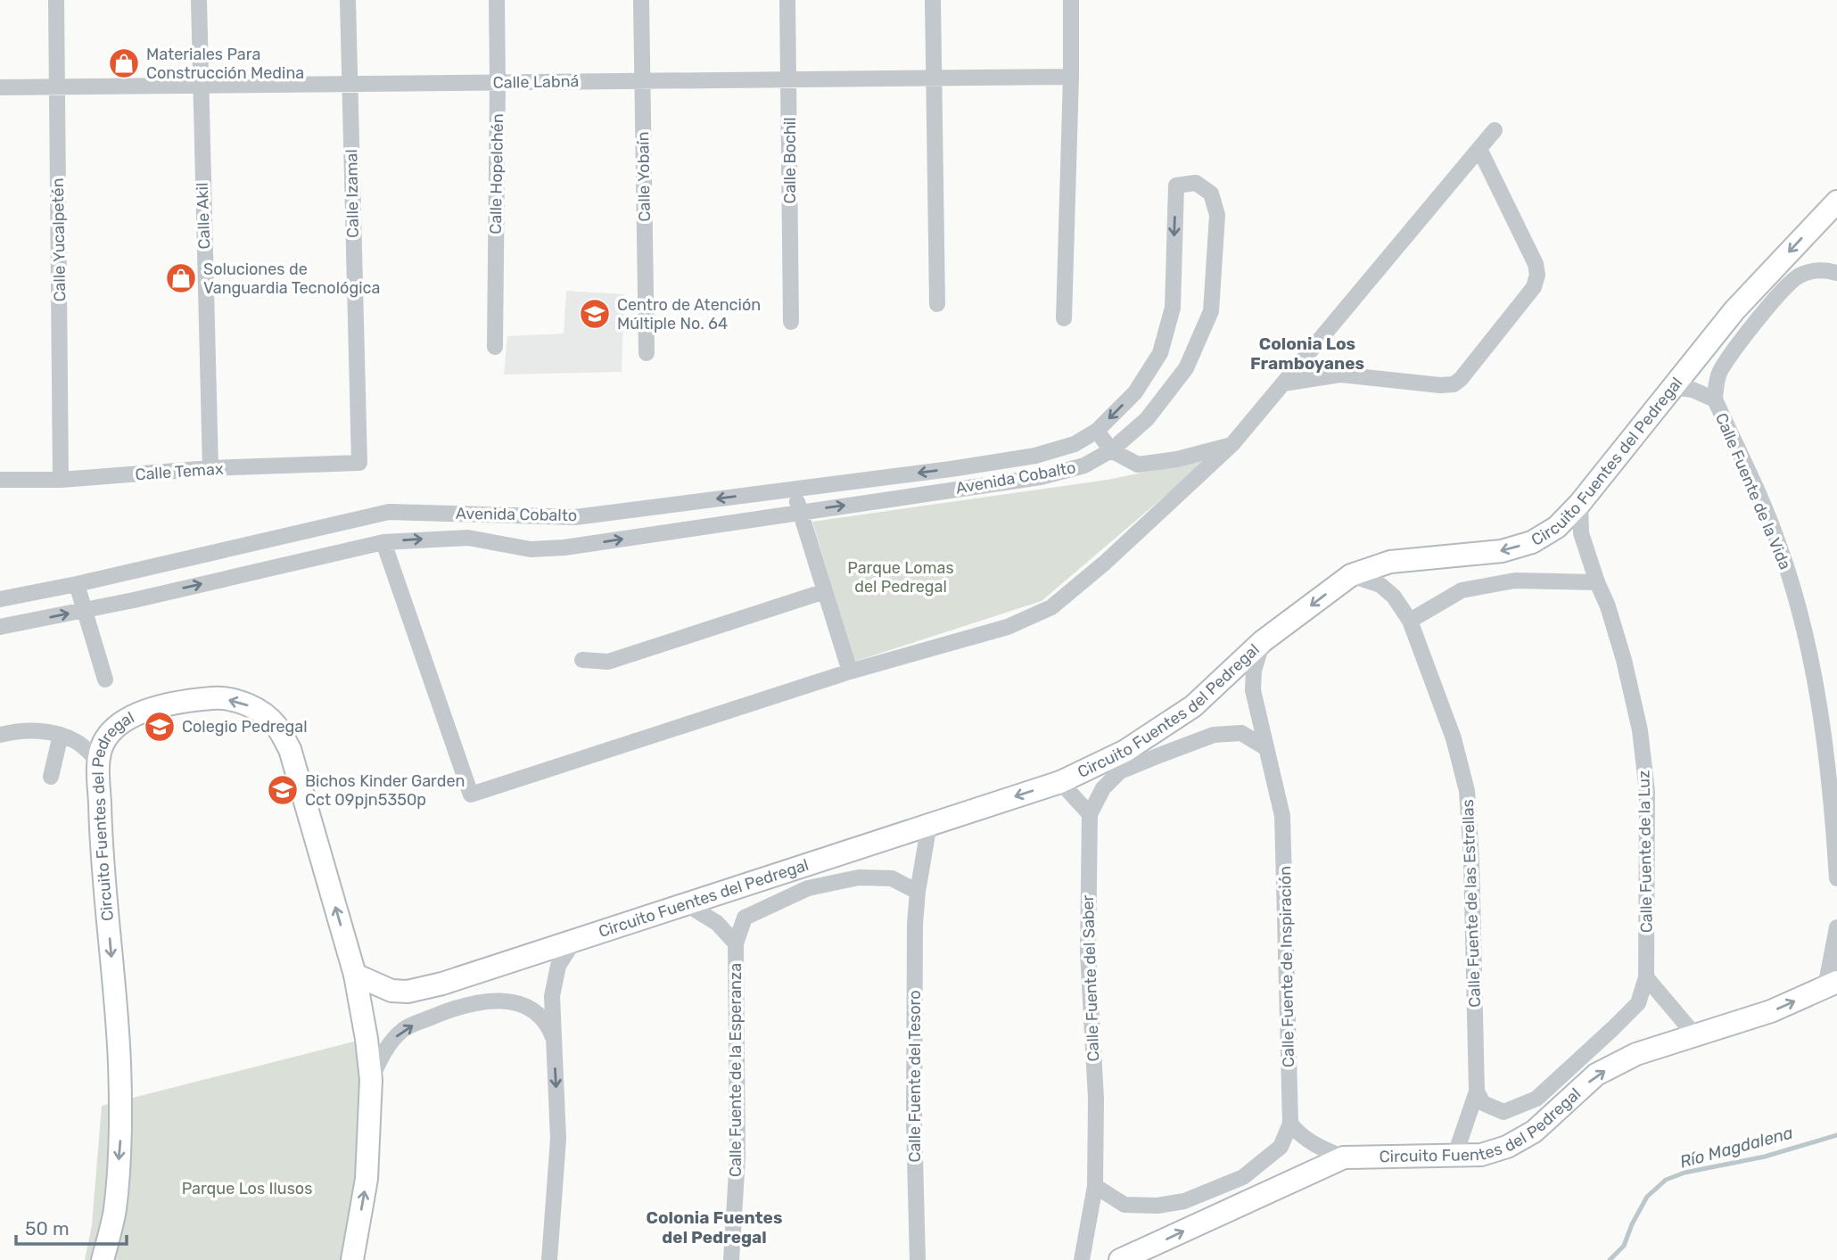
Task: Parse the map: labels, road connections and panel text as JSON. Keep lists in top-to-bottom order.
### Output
{
  "streets": {
    "street": [
      "Calle Labná",
      "Calle Bochil",
      "Calle Hopelchén",
      "Calle Yobaín",
      "Calle Izamal",
      "Calle Akil",
      "Calle Yucalpetén",
      "Circuito Fuentes del Pedregal",
      "Calle Temax",
      "Avenida Cobalto",
      "Calle Fuente de la Vida",
      "Calle Fuente de la Luz",
      "Calle Fuente de las Estrellas",
      "Calle Fuente de Inspiración",
      "Calle Fuente del Saber",
      "Calle Fuente de la Esperanza",
      "Calle Fuente del Tesoro"
    ]
  },
  "crossings": [
    ["Calle Labná", "Calle Bochil"],
    ["Calle Labná", "Calle Hopelchén"],
    ["Calle Labná", "Calle Yobaín"],
    ["Calle Labná", "Calle Izamal"],
    ["Calle Labná", "Calle Akil"],
    ["Calle Labná", "Calle Yucalpetén"],
    ["Calle Izamal", "Calle Temax"],
    ["Calle Akil", "Calle Temax"],
    ["Calle Yucalpetén", "Calle Temax"],
    ["Circuito Fuentes del Pedregal", "Calle Fuente de la Vida"],
    ["Circuito Fuentes del Pedregal", "Calle Fuente de la Luz"],
    ["Circuito Fuentes del Pedregal", "Calle Fuente de las Estrellas"],
    ["Circuito Fuentes del Pedregal", "Calle Fuente de Inspiración"],
    ["Circuito Fuentes del Pedregal", "Calle Fuente de la Esperanza"],
    ["Circuito Fuentes del Pedregal", "Calle Fuente del Tesoro"],
    ["Calle Fuente de la Luz", "Calle Fuente de las Estrellas"]
  ],
  "districts": ["Colonia Los Framboyanes", "Colonia Fuentes del Pedregal"],
  "water": ["Río Magdalena"],
  "parks": ["Parque Lomas del Pedregal", "Parque Los Ilusos"],
  "places": {
    "shop": ["Materiales Para Construcción Medina", "Soluciones de Vanguardia Tecnológica"],
    "school or university": ["Centro de Atención Múltiple No. 64", "Colegio Pedregal", "Bichos Kinder Garden Cct 09pjn5350p"]
  },
  "scale_bar": "50 m"
}
